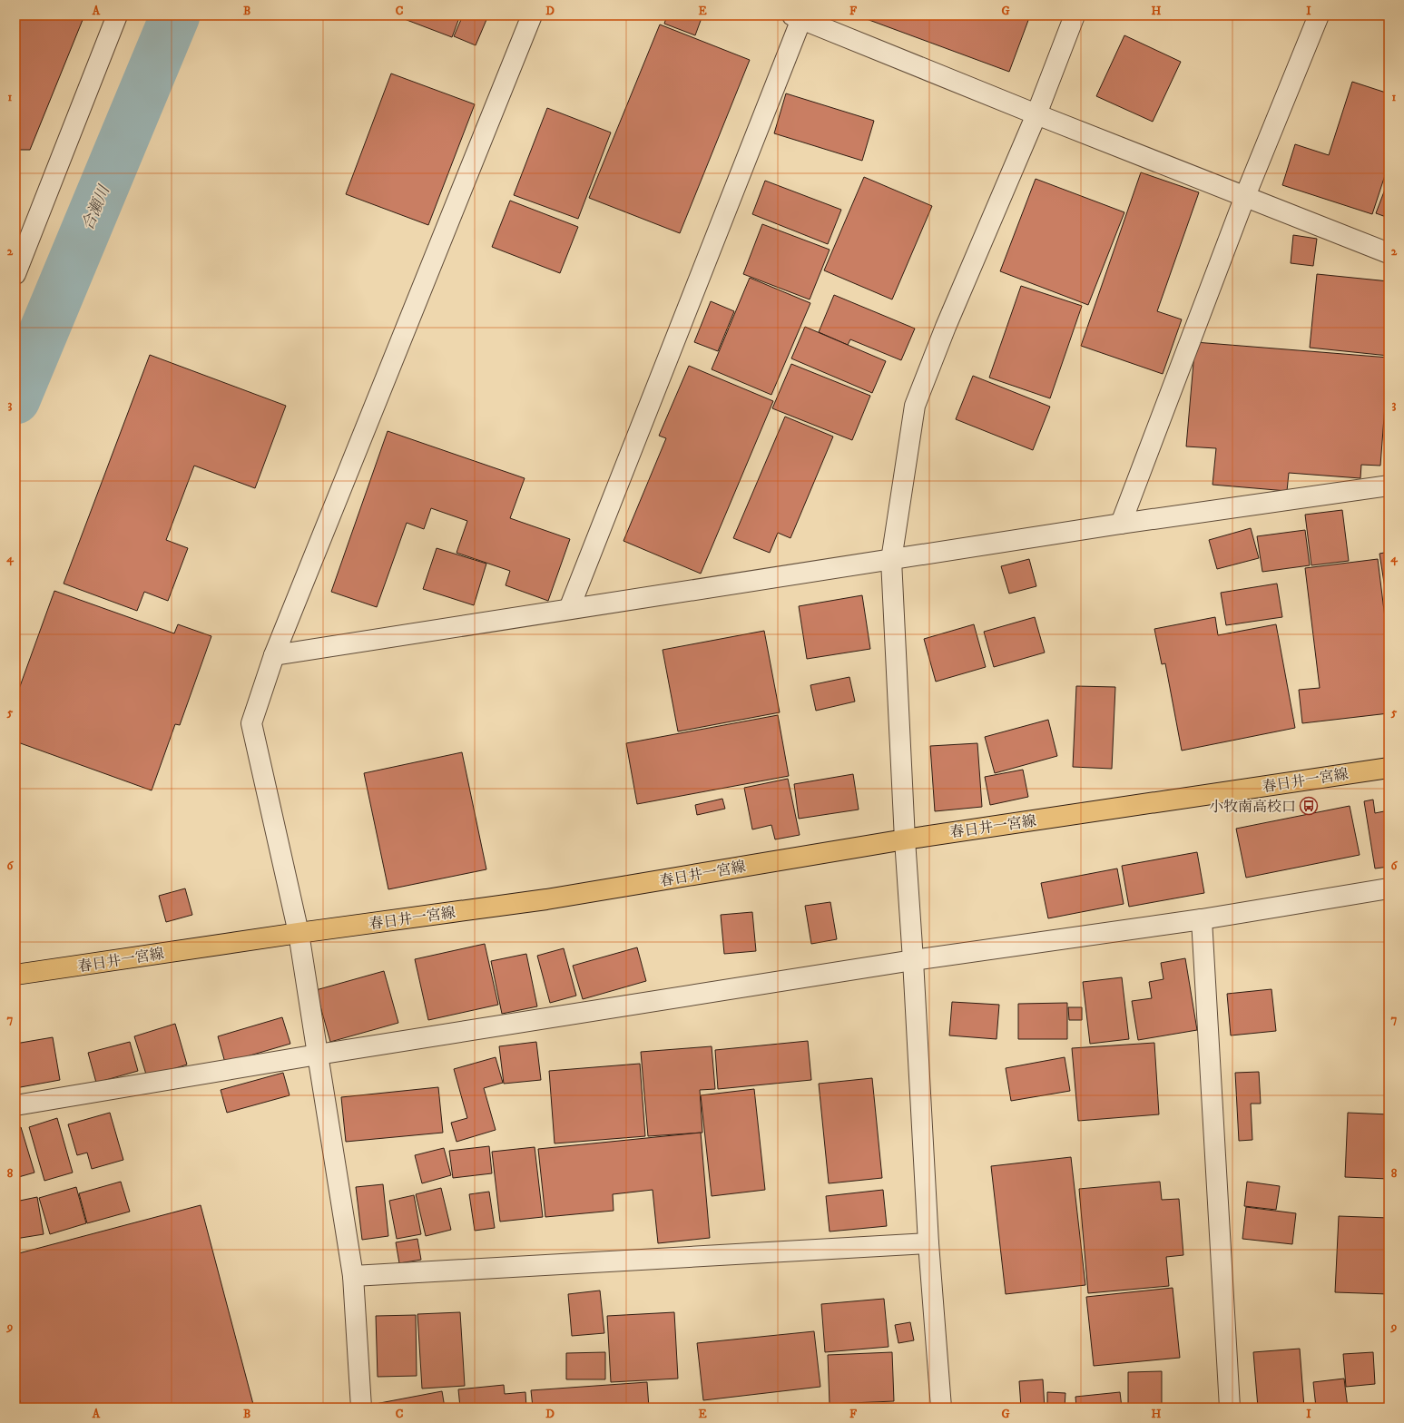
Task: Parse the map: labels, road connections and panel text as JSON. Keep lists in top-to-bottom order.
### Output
{
  "streets": {
    "main road": ["春日井一宮線"]
  },
  "water": ["合瀬川"],
  "places": {
    "bus stop": ["小牧南高校口"]
  },
  "grid": {
    "columns": [
      "A",
      "B",
      "C",
      "D",
      "E",
      "F",
      "G",
      "H",
      "I"
    ],
    "rows": [
      "1",
      "2",
      "3",
      "4",
      "5",
      "6",
      "7",
      "8",
      "9"
    ]
  }
}
